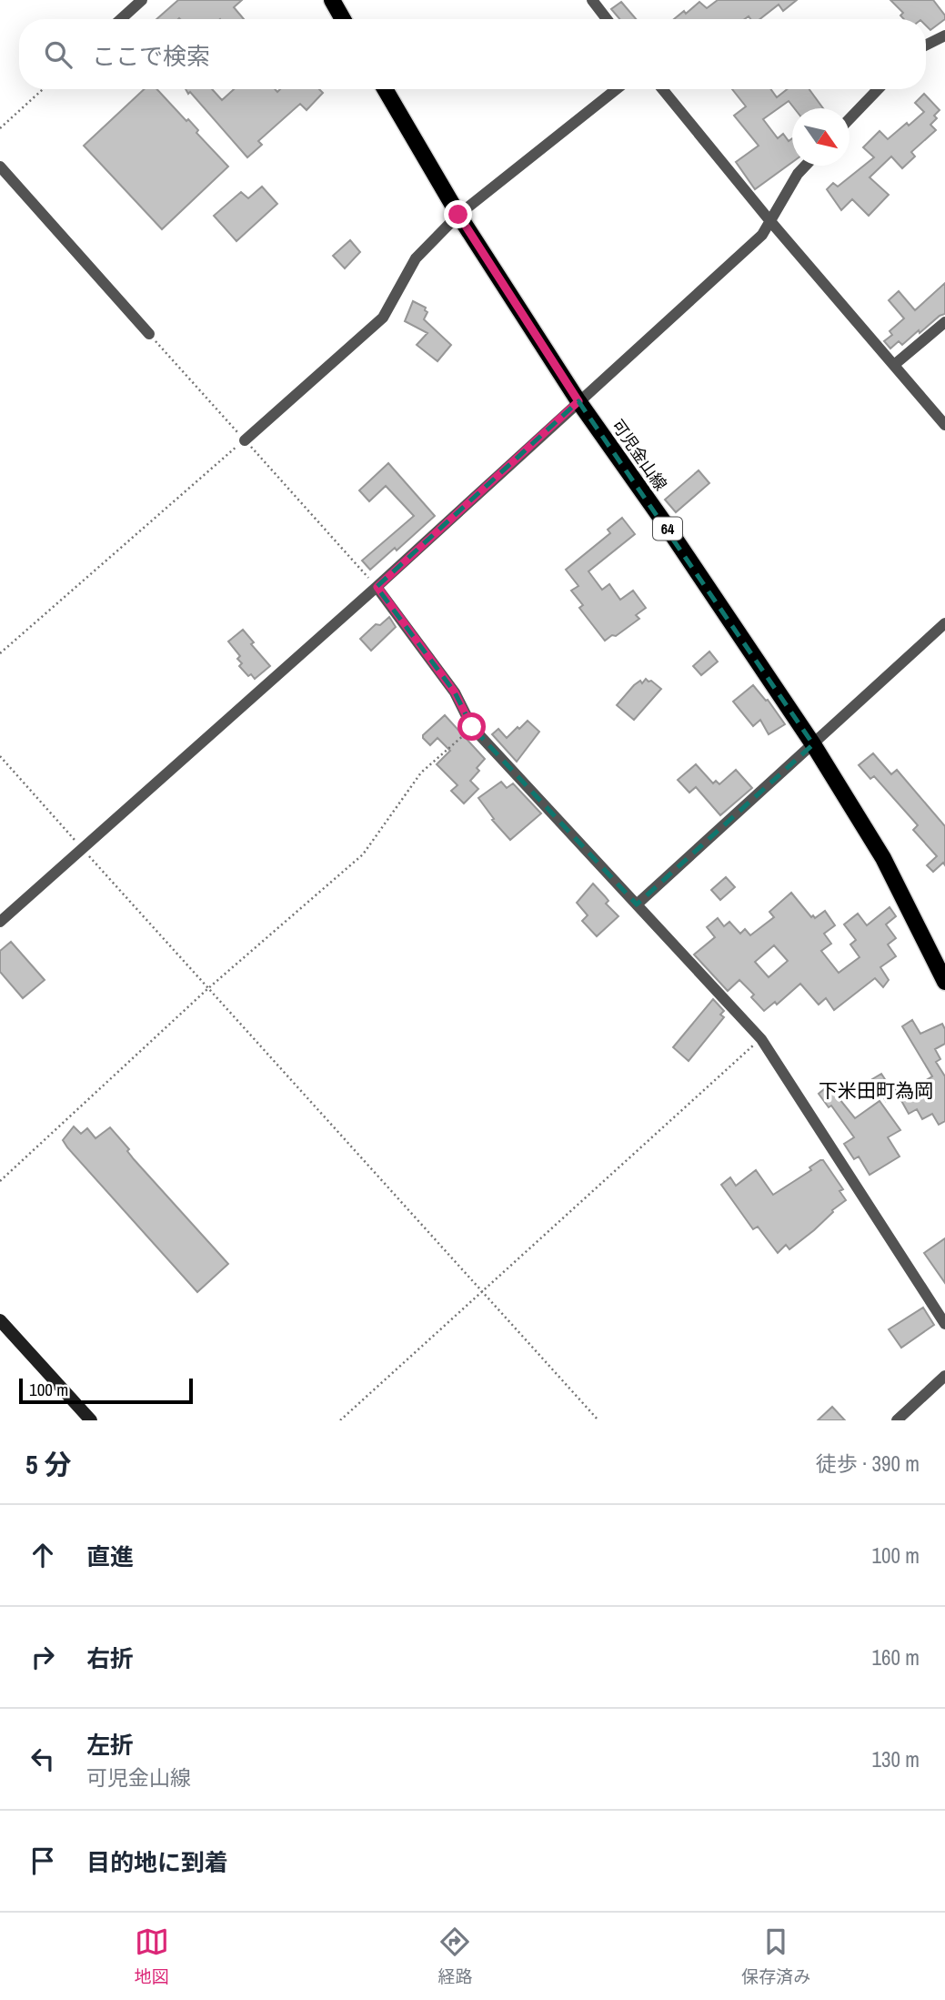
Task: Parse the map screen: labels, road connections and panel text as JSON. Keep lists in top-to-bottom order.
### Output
{
  "streets": {
    "main road": ["可児金山線", "64"]
  },
  "districts": ["下米田町為岡"],
  "scale_bar": "100 m",
  "north": "bottom right",
  "page": {
    "search": "ここで検索",
    "scale": "100 m",
    "heading": ["5 分", "徒歩 · 390 m"],
    "list": [
      ["直進", "100 m"],
      ["右折", "160 m"],
      ["左折", "可児金山線", "130 m"],
      "目的地に到着"
    ],
    "nav": ["地図", "経路", "保存済み"]
  }
}
